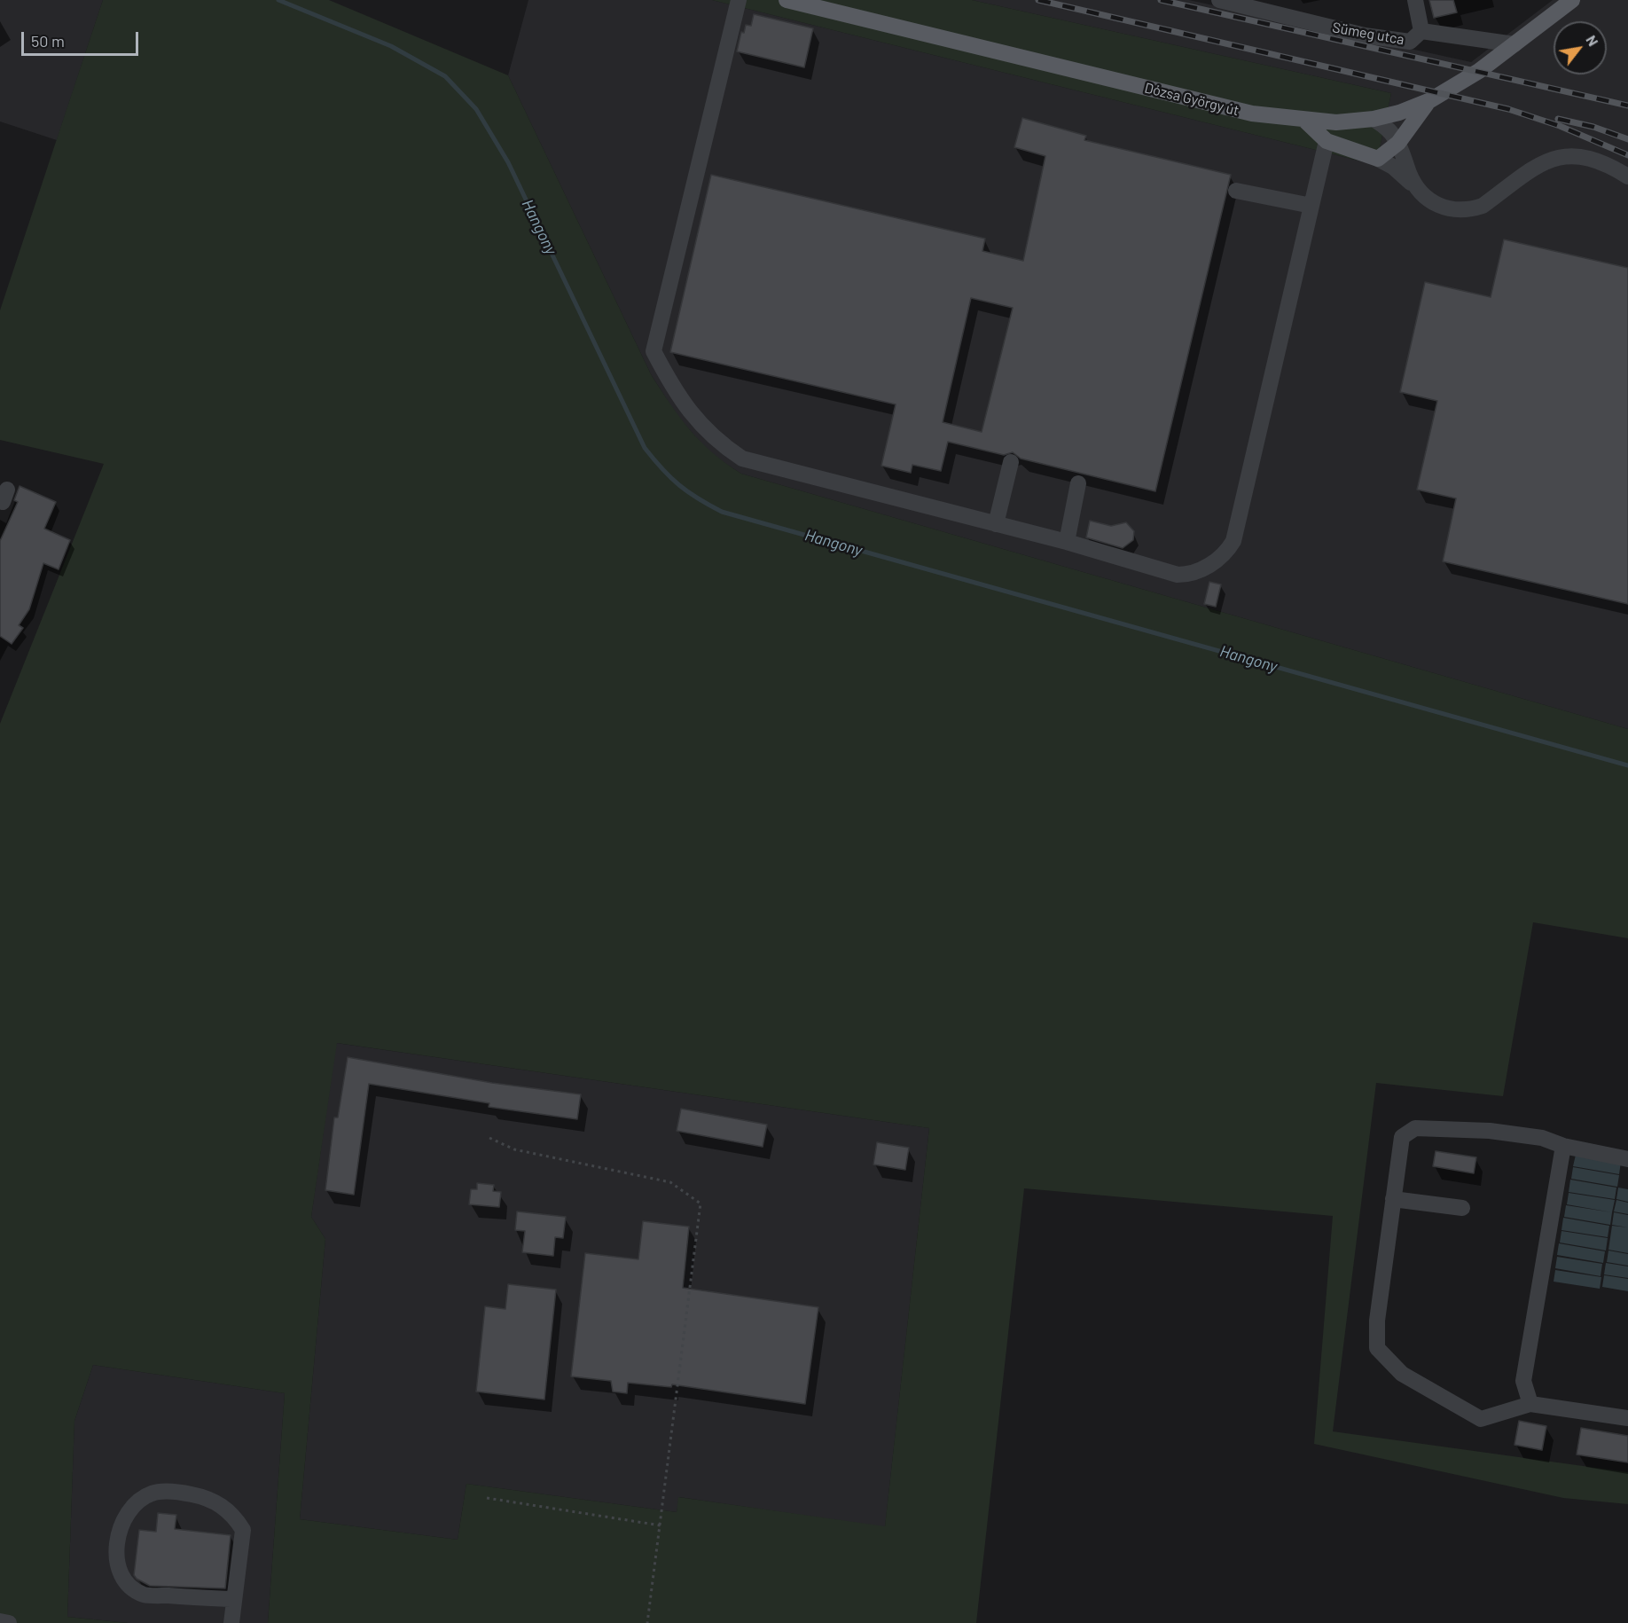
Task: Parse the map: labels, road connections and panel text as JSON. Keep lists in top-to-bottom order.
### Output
{
  "streets": {
    "main road": ["Dózsa György út"],
    "street": ["Sümeg utca"]
  },
  "crossings": [
    ["Sümeg utca", "Dózsa György út"]
  ],
  "water": ["Hangony"],
  "scale_bar": "50 m",
  "north": "top right"
}
